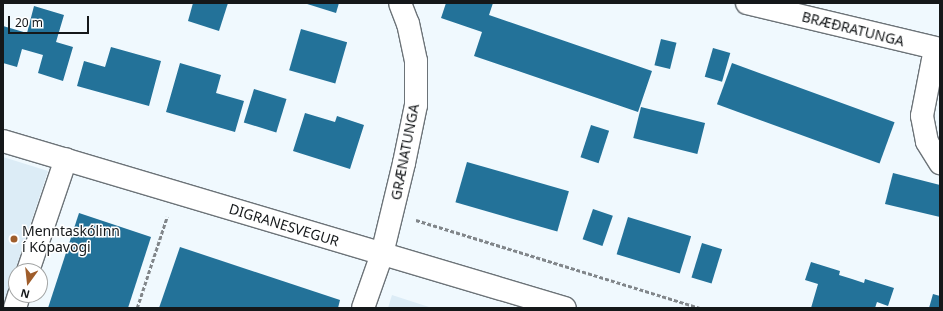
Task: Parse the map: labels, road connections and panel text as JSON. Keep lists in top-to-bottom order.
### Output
{
  "streets": {
    "street": ["BRÆÐRATUNGA", "GRÆNATUNGA", "DIGRANESVEGUR"]
  },
  "crossings": [
    ["GRÆNATUNGA", "DIGRANESVEGUR"]
  ],
  "places": ["Menntaskólinn í Kópavogi"],
  "scale_bar": "20 m",
  "north": "bottom"
}
